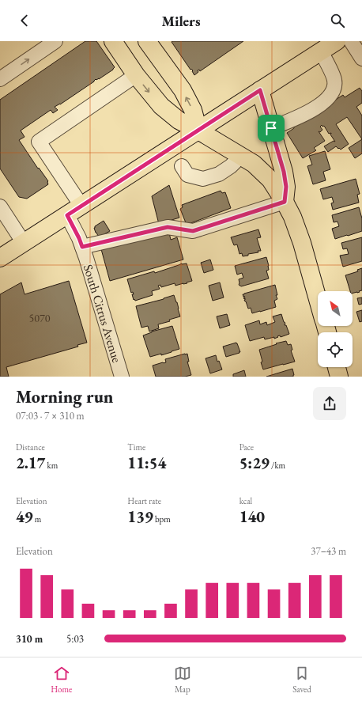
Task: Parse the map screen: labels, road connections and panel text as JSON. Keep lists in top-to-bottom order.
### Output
{
  "streets": {
    "street": ["South Citrus Avenue"]
  },
  "house_numbers": ["5070"],
  "north": "top left",
  "page": {
    "header": "Milers",
    "heading": ["Morning run", "07:03 · 7 × 310 m"],
    "stats": [
      ["Distance", "2.17 km"],
      ["Time", "11:54"],
      ["Pace", "5:29 /km"],
      ["Elevation", "49 m"],
      ["Heart rate", "139 bpm"],
      ["kcal", "140"]
    ],
    "chart": ["Elevation", "37–43 m"],
    "list": [
      {
        "name": "310 m",
        "note": "5:03"
      }
    ],
    "tabs": ["Home", "Map", "Saved"]
  }
}
